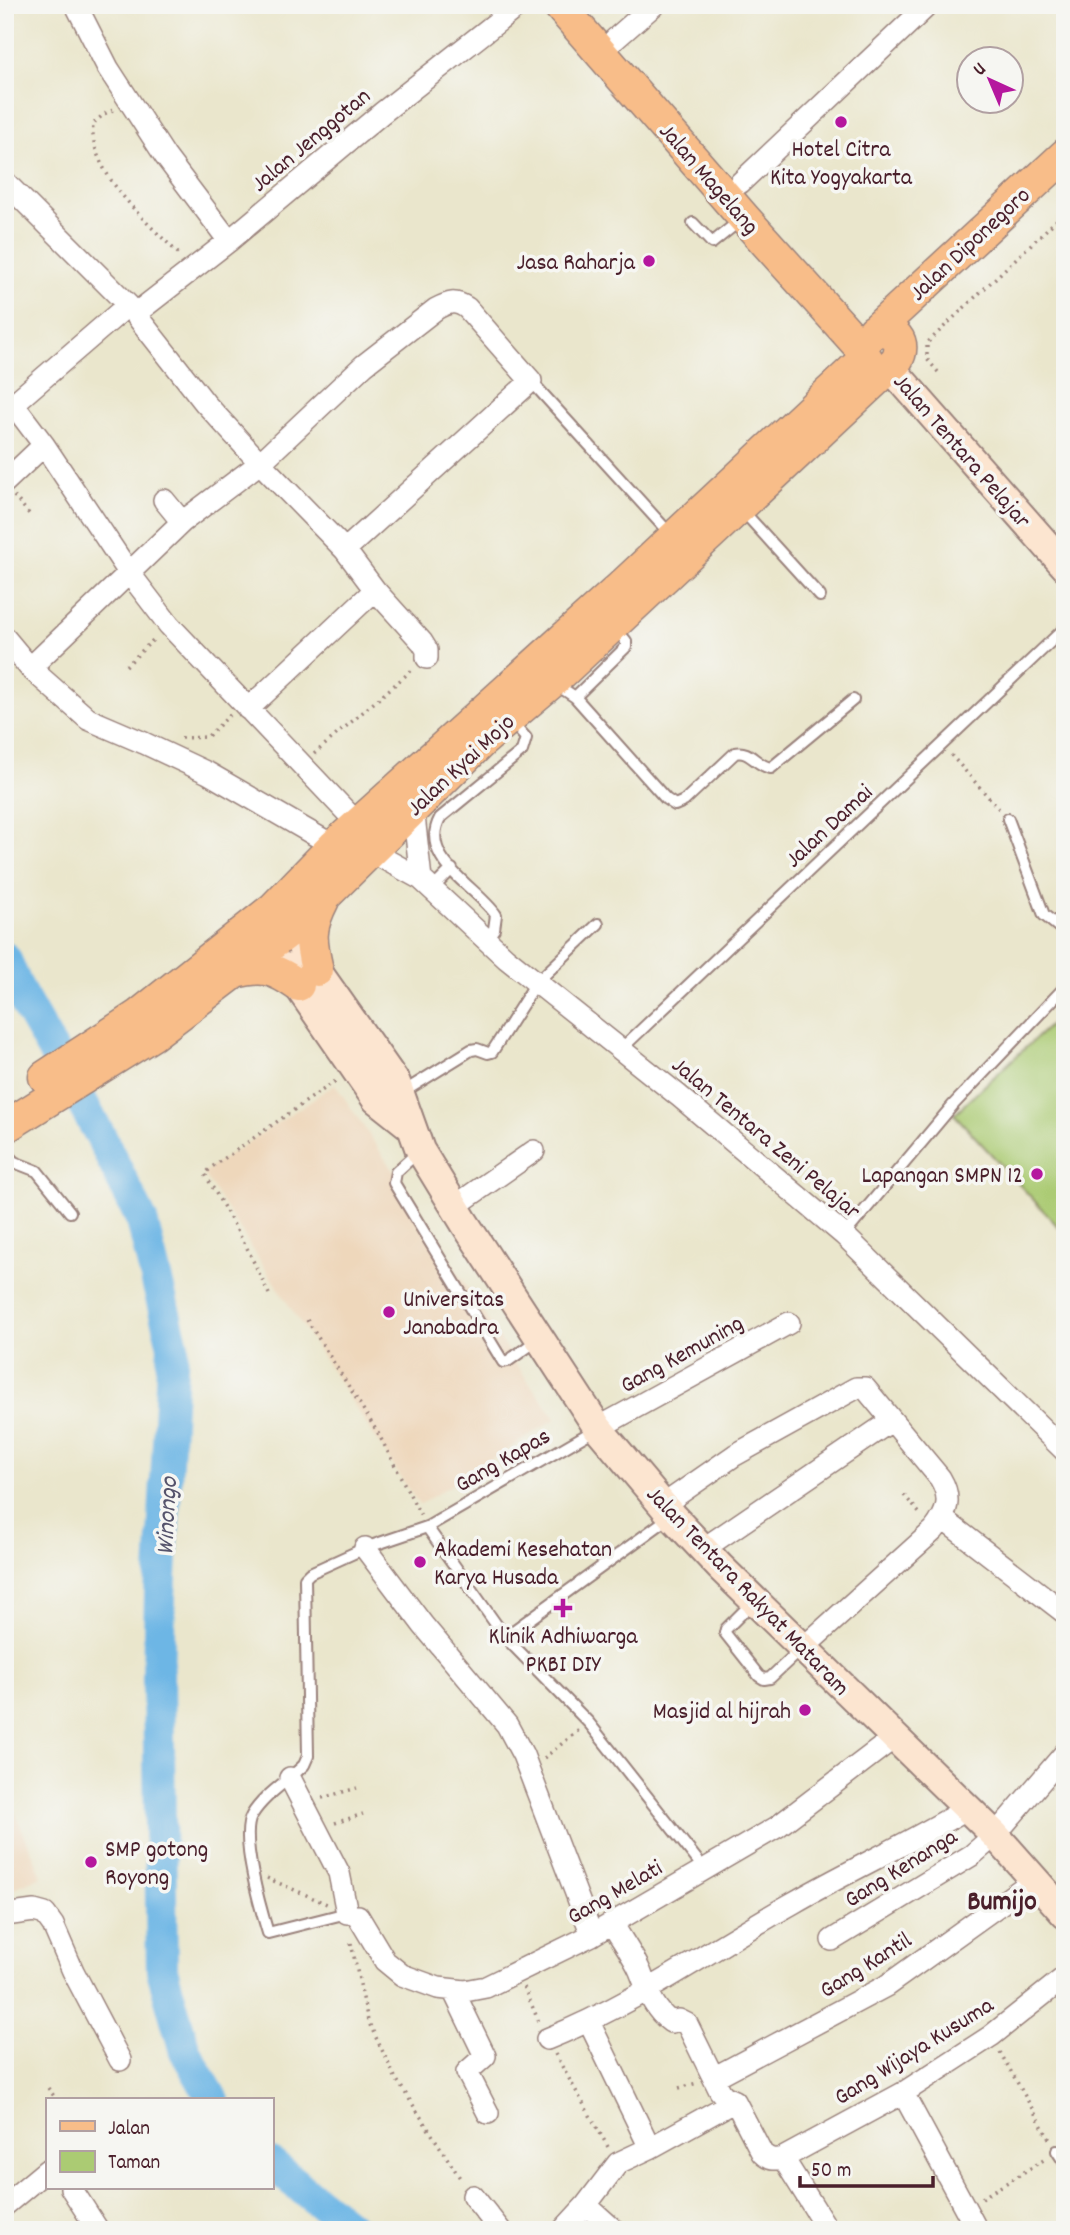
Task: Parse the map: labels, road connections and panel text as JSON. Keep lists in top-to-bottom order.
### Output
{
  "streets": {
    "main road": ["Jalan Magelang", "Jalan Diponegoro", "Jalan Kyai Mojo"],
    "street": [
      "Jalan Jenggotan",
      "Jalan Tentara Pelajar",
      "Jalan Tentara Zeni Pelajar",
      "Gang Kemuning",
      "Jalan Tentara Rakyat Mataram",
      "Gang Kenanga",
      "Gang Melati",
      "Gang Kantil",
      "Gang Wijaya Kusuma"
    ],
    "lane": ["Jalan Damai", "Gang Kapas"]
  },
  "crossings": [
    ["Jalan Jenggotan", "Jalan Tentara Zeni Pelajar"],
    ["Jalan Magelang", "Jalan Diponegoro"],
    ["Jalan Magelang", "Jalan Tentara Pelajar"],
    ["Jalan Magelang", "Jalan Kyai Mojo"],
    ["Jalan Diponegoro", "Jalan Tentara Pelajar"],
    ["Jalan Diponegoro", "Jalan Kyai Mojo"],
    ["Jalan Tentara Pelajar", "Jalan Kyai Mojo"],
    ["Jalan Kyai Mojo", "Jalan Tentara Zeni Pelajar"],
    ["Jalan Kyai Mojo", "Jalan Tentara Rakyat Mataram"],
    ["Jalan Damai", "Jalan Tentara Zeni Pelajar"],
    ["Gang Kemuning", "Gang Kapas"],
    ["Gang Kemuning", "Jalan Tentara Rakyat Mataram"],
    ["Gang Kapas", "Jalan Tentara Rakyat Mataram"],
    ["Jalan Tentara Rakyat Mataram", "Gang Kenanga"],
    ["Jalan Tentara Rakyat Mataram", "Gang Melati"],
    ["Jalan Tentara Rakyat Mataram", "Gang Kantil"]
  ],
  "districts": ["Bumijo"],
  "water": ["Winongo"],
  "places": {
    "other": [
      "Hotel Citra Kita Yogyakarta",
      "Jasa Raharja",
      "Lapangan SMPN 12",
      "Universitas Janabadra",
      "Akademi Kesehatan Karya Husada",
      "Masjid al hijrah",
      "SMP gotong Royong"
    ],
    "health": ["Klinik Adhiwarga PKBI DIY"]
  },
  "legend": ["Jalan", "Taman"],
  "scale_bar": "50 m",
  "north": "top left"
}
